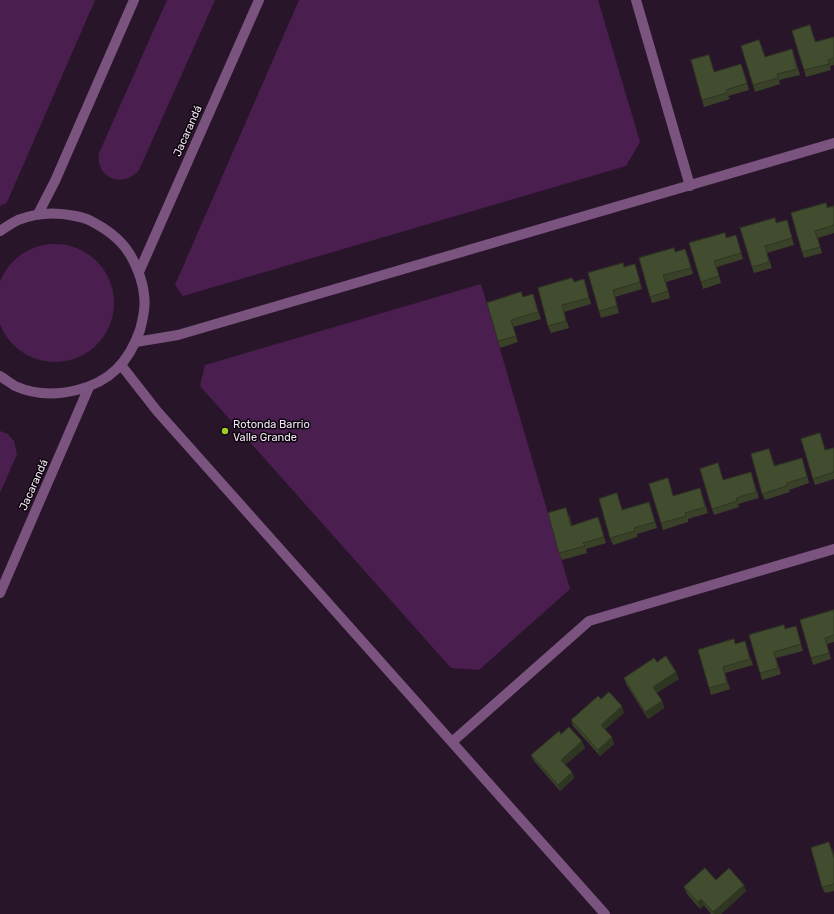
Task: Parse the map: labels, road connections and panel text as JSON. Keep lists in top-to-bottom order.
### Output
{
  "streets": {
    "street": ["Jacarandá"]
  },
  "places": ["Rotonda Barrio Valle Grande"]
}
